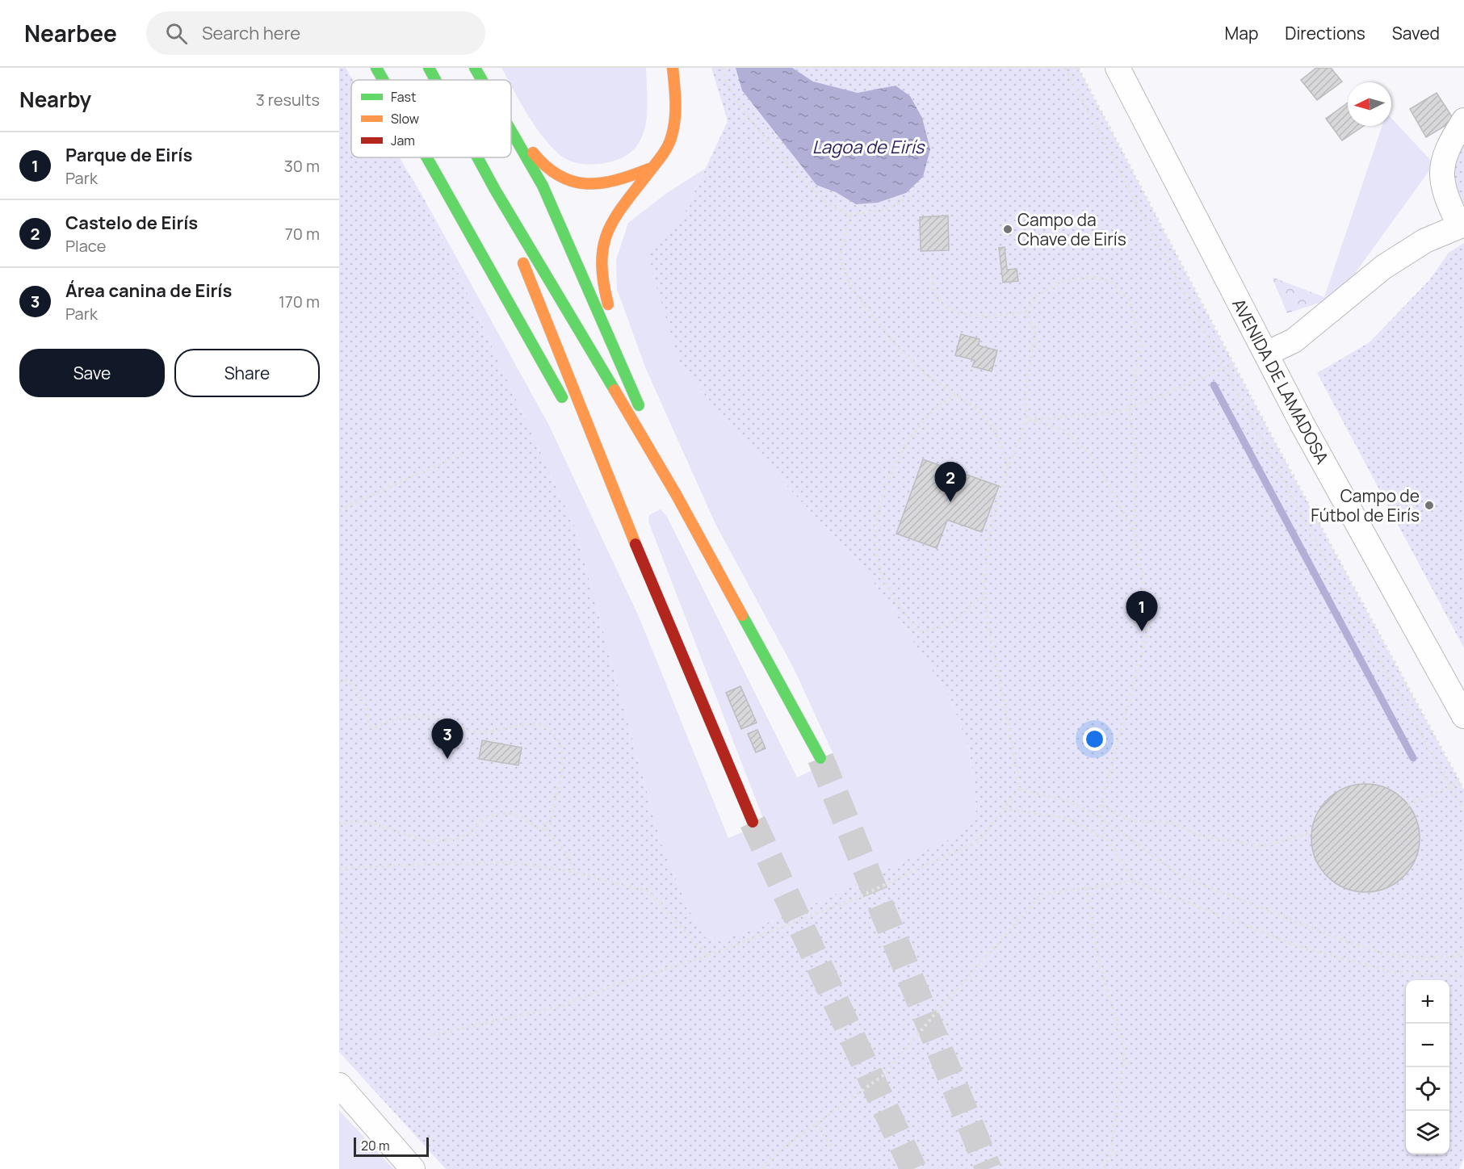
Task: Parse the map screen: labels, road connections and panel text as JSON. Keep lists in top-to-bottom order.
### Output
{
  "streets": {
    "street": ["AVENIDA DE LAMADOSA"]
  },
  "water": ["Lagoa de Eirís"],
  "places": ["Campo da Chave de Eirís", "Campo de Fútbol de Eirís"],
  "legend": ["Fast", "Slow", "Jam"],
  "scale_bar": "20 m",
  "north": "left",
  "page": {
    "header": "Nearbee",
    "search": "Search here",
    "nav": ["Map", "Directions", "Saved"],
    "heading": ["Nearby", "3 results"],
    "list": [
      {
        "mark": "1",
        "name": "Parque de Eirís",
        "note": "Park",
        "value": "30 m"
      },
      {
        "mark": "2",
        "name": "Castelo de Eirís",
        "note": "Place",
        "value": "70 m"
      },
      {
        "mark": "3",
        "name": "Área canina de Eirís",
        "note": "Park",
        "value": "170 m"
      }
    ],
    "buttons": ["Save", "Share"],
    "pins": ["2", "1", "3"],
    "map_buttons": ["+", "−"],
    "scale": "20 m"
  }
}
